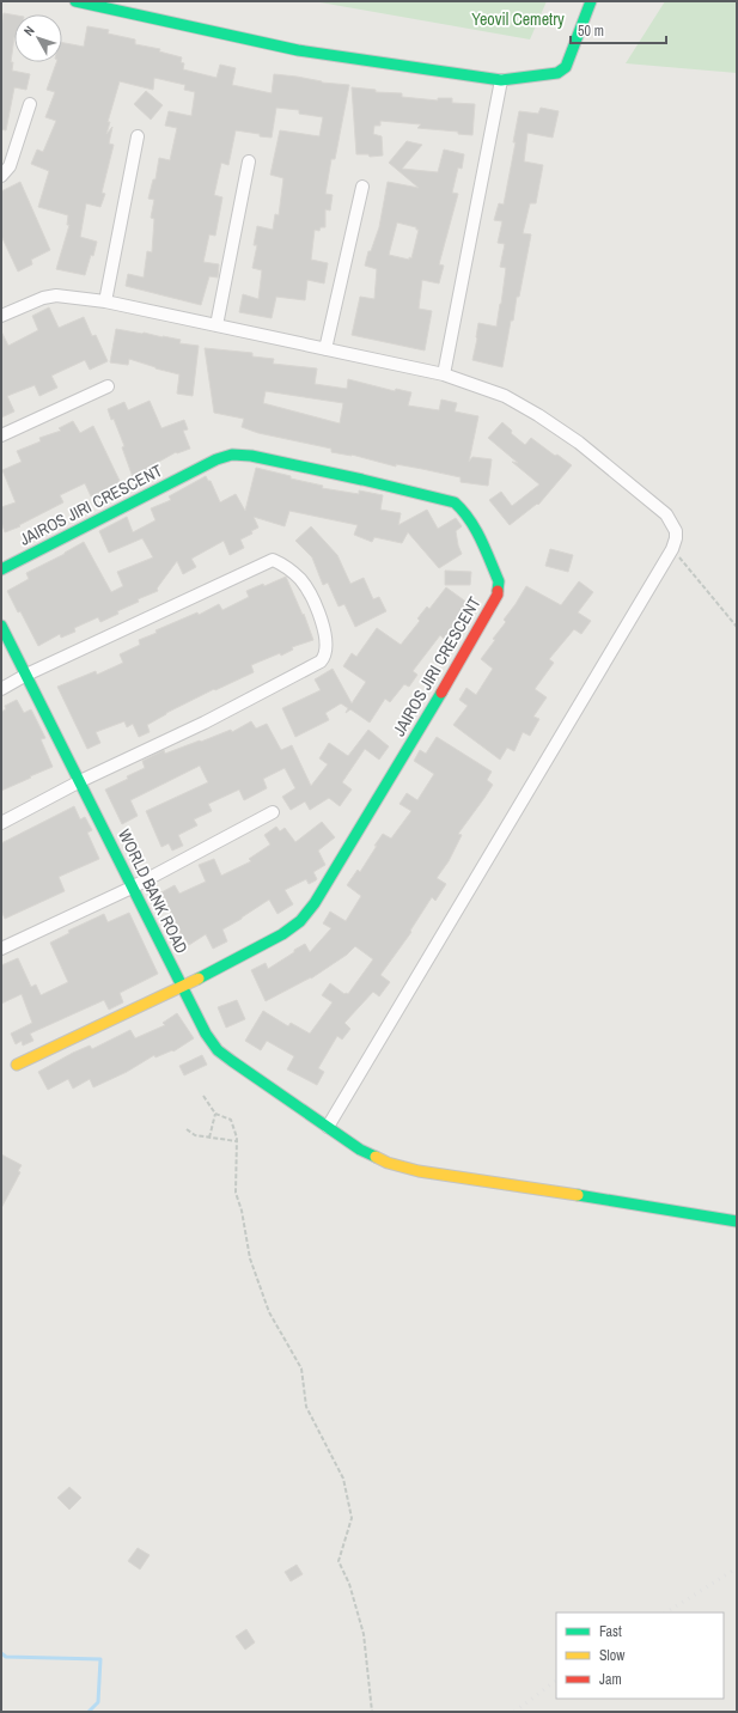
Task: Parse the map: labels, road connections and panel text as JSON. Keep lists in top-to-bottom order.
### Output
{
  "streets": {
    "street": ["JAIROS JIRI CRESCENT", "WORLD BANK ROAD"]
  },
  "crossings": [
    ["JAIROS JIRI CRESCENT", "WORLD BANK ROAD"]
  ],
  "parks": ["Yeovil Cemetry"],
  "legend": ["Fast", "Slow", "Jam"],
  "scale_bar": "50 m",
  "north": "top left"
}
